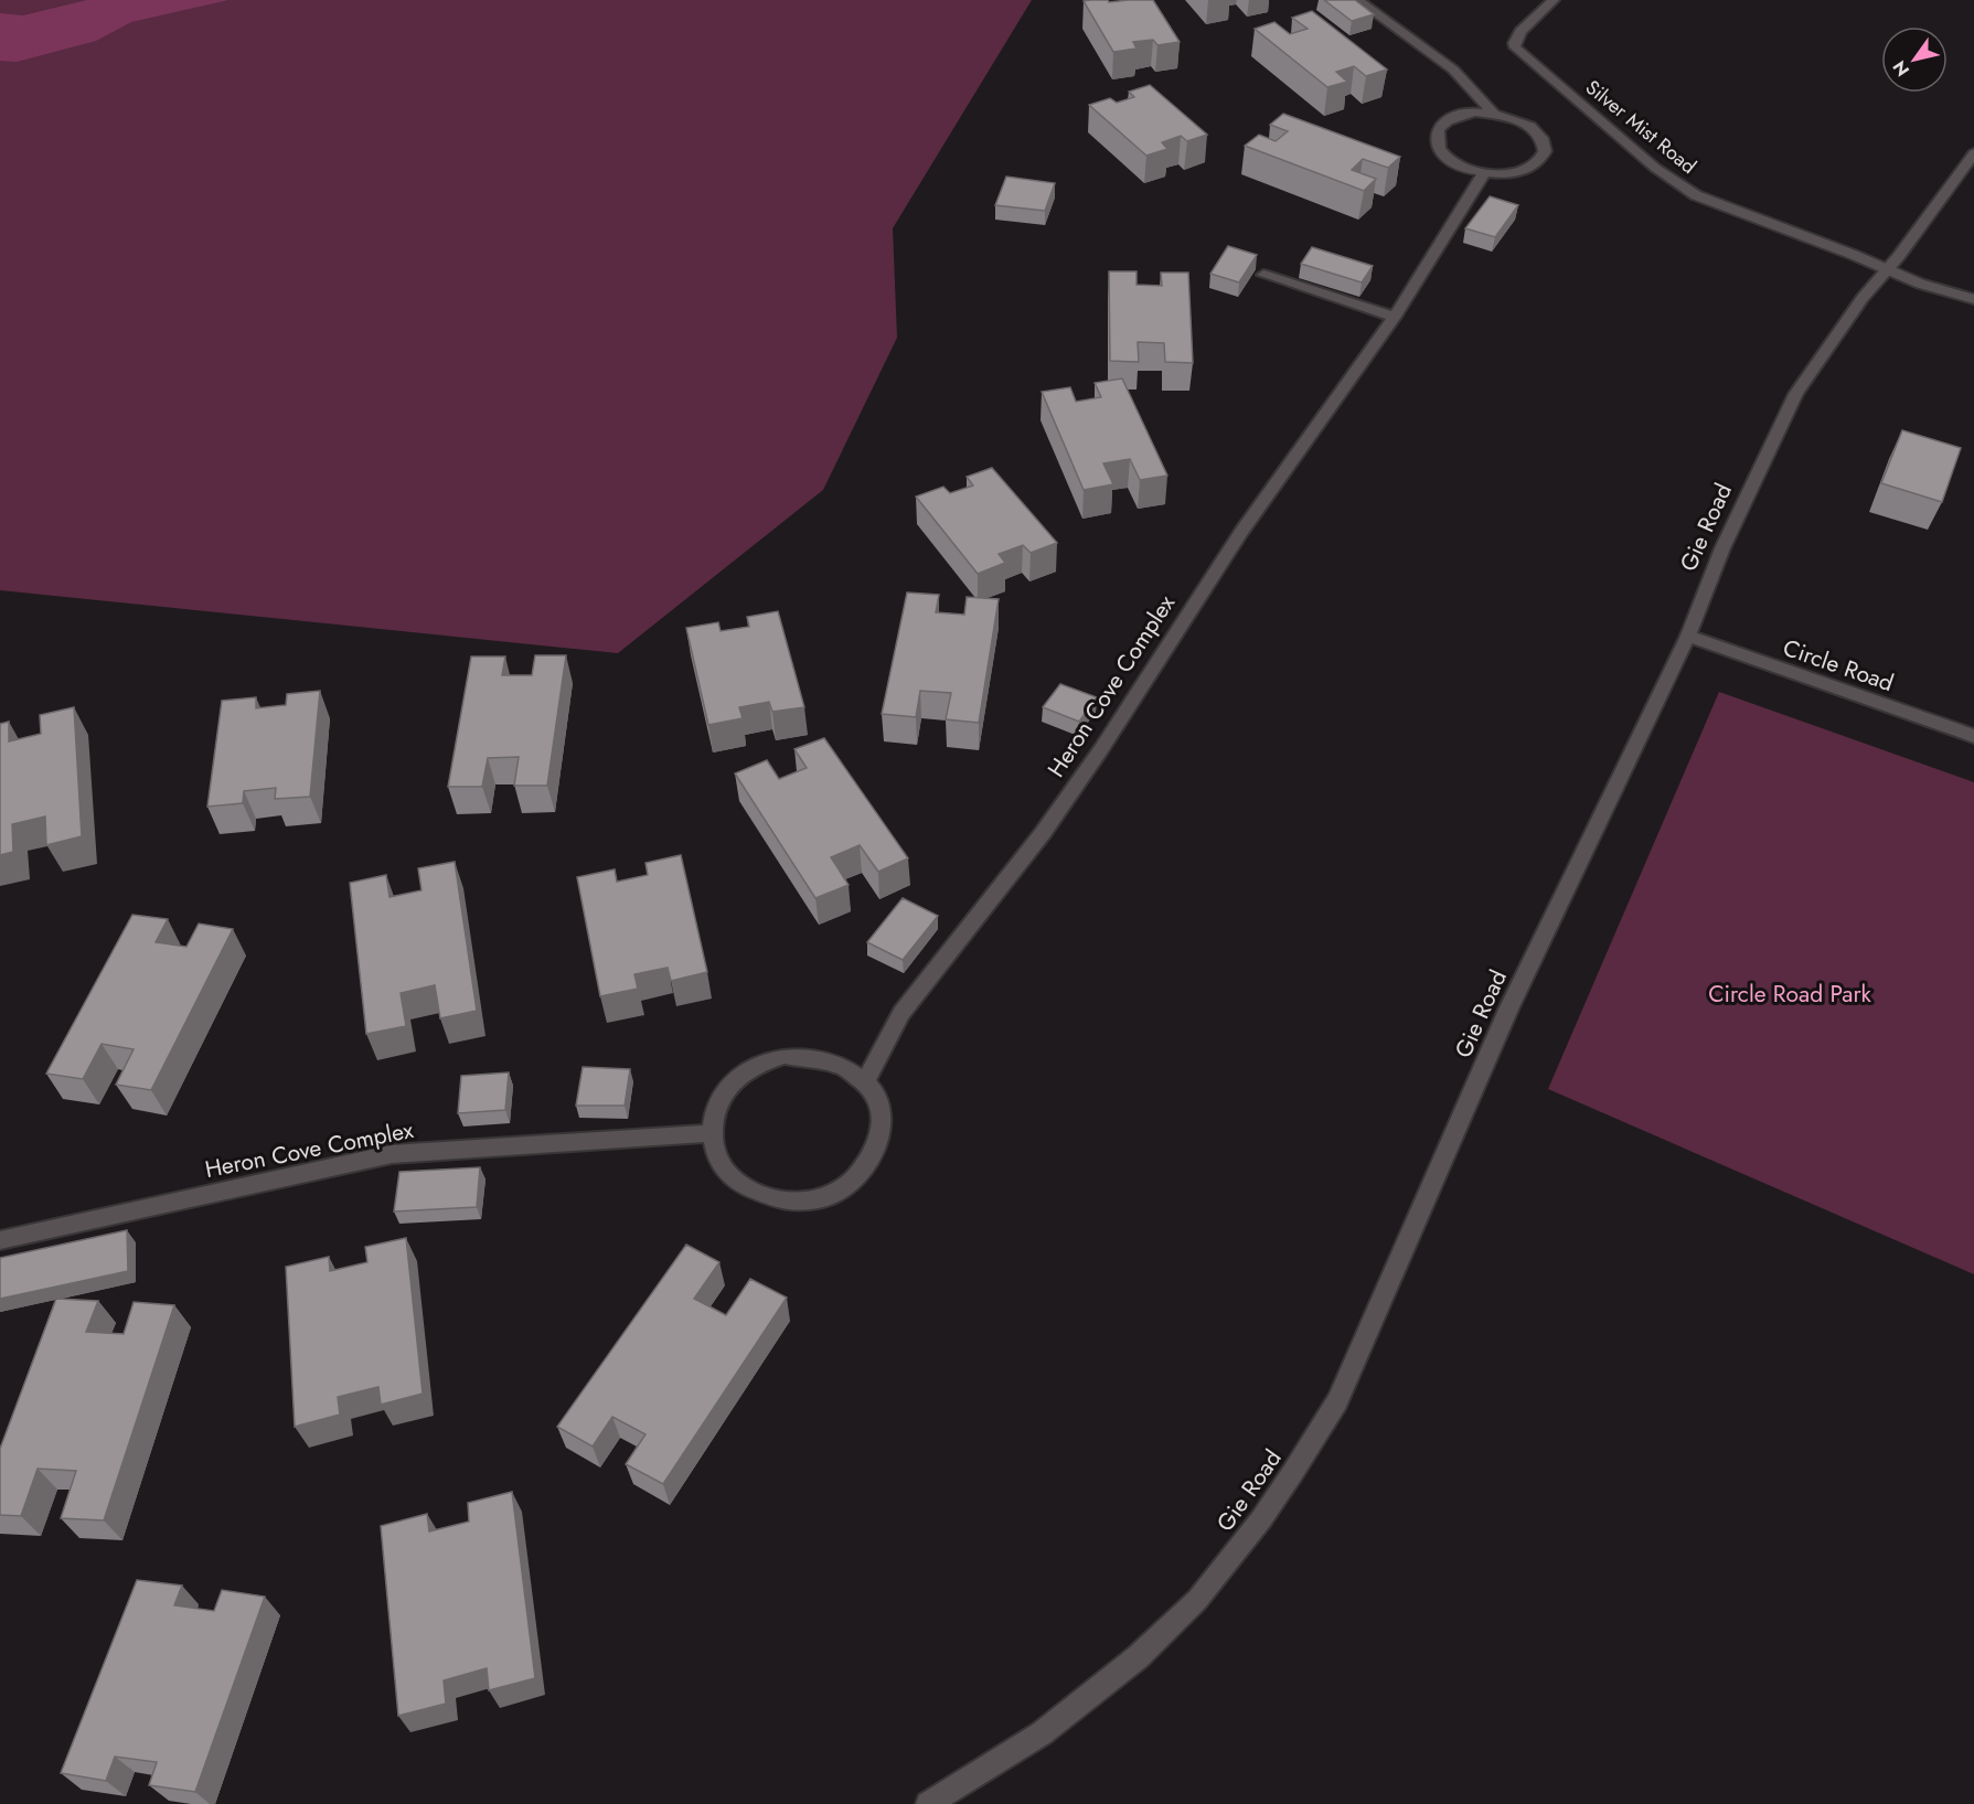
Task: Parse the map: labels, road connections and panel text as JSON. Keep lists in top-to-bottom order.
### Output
{
  "streets": {
    "street": [
      "Silver Mist Road",
      "Gie Road",
      "Circle Road",
      "Heron Cove Complex"
    ]
  },
  "crossings": [
    ["Silver Mist Road", "Gie Road"],
    ["Gie Road", "Circle Road"]
  ],
  "parks": ["Circle Road Park"],
  "north": "bottom left"
}
